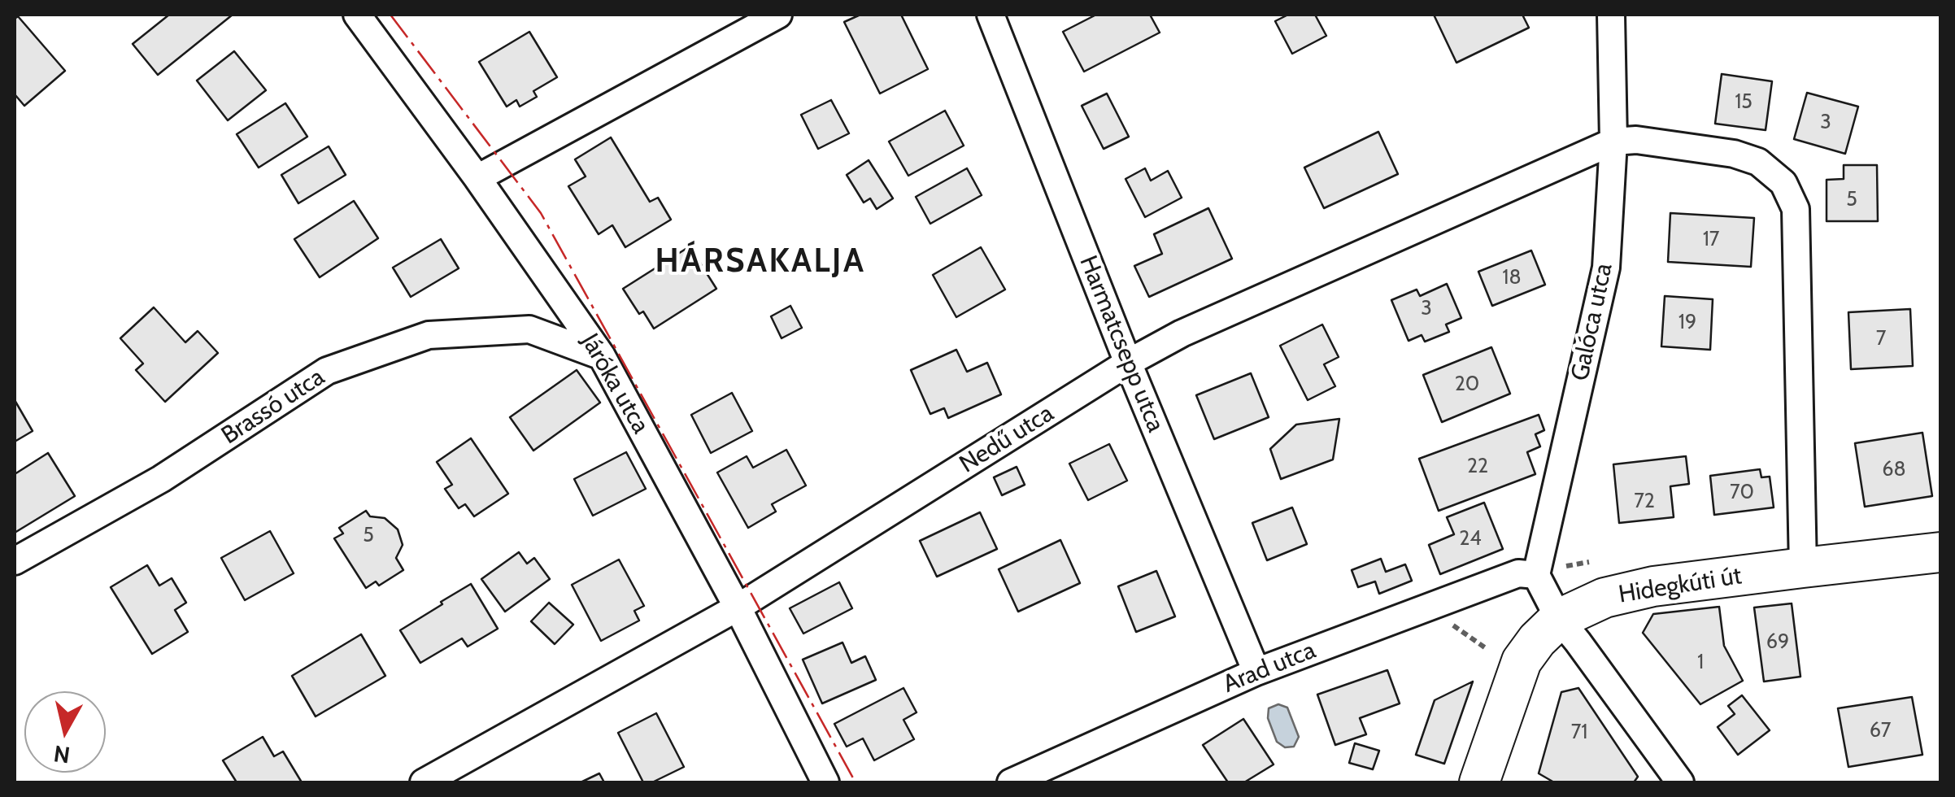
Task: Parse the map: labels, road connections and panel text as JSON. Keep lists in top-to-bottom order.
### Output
{
  "streets": {
    "main road": ["Hidegkúti út"],
    "street": [
      "Galóca utca",
      "Harmatcsepp utca",
      "Járóka utca",
      "Brassó utca",
      "Nedű utca",
      "Arad utca"
    ]
  },
  "crossings": [
    ["Galóca utca", "Nedű utca"],
    ["Galóca utca", "Arad utca"],
    ["Harmatcsepp utca", "Nedű utca"],
    ["Harmatcsepp utca", "Arad utca"],
    ["Járóka utca", "Brassó utca"],
    ["Járóka utca", "Nedű utca"]
  ],
  "districts": ["HÁRSAKALJA"],
  "house_numbers": [
    "15",
    "3",
    "5",
    "17",
    "18",
    "3",
    "19",
    "7",
    "20",
    "22",
    "68",
    "70",
    "72",
    "5",
    "24",
    "69",
    "1",
    "67",
    "71"
  ],
  "north": "bottom"
}
